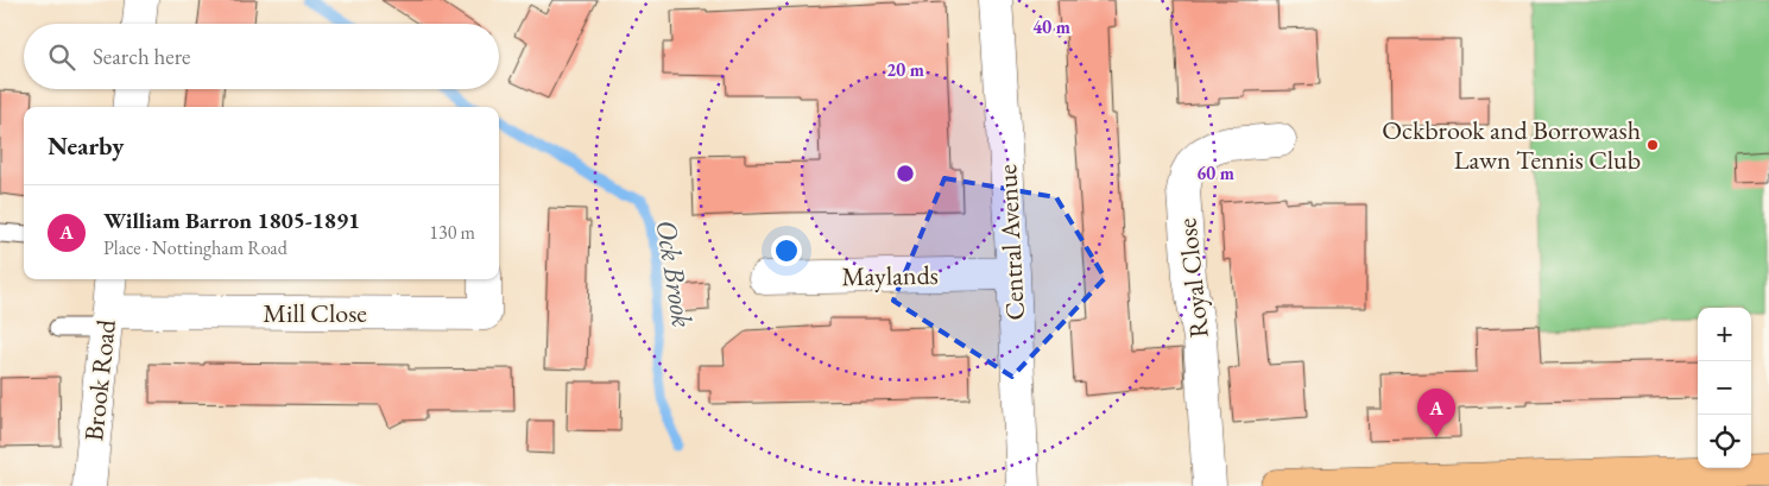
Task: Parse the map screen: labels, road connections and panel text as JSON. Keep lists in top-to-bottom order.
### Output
{
  "streets": {
    "street": [
      "Central Avenue",
      "Maylands",
      "Royal Close",
      "Mill Close",
      "Brook Road"
    ]
  },
  "crossings": [
    ["Central Avenue", "Maylands"],
    ["Mill Close", "Brook Road"]
  ],
  "water": ["Ock Brook"],
  "places": ["Ockbrook and Borrowash Lawn Tennis Club"],
  "page": {
    "search": "Search here",
    "heading": "Nearby",
    "list": [
      {
        "mark": "A",
        "name": "William Barron 1805-1891",
        "note": "Place · Nottingham Road",
        "value": "130 m"
      }
    ],
    "map_buttons": ["+", "−"],
    "pins": "A"
  },
  "rings": ["40 m", "20 m", "60 m"]
}
